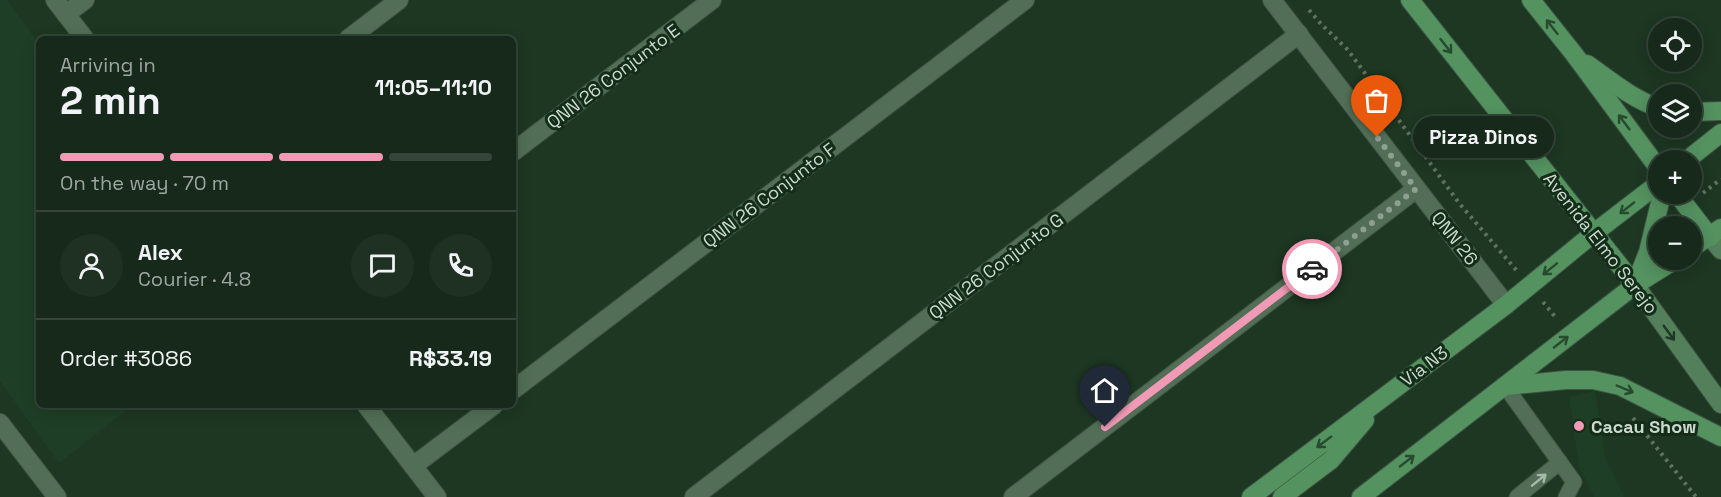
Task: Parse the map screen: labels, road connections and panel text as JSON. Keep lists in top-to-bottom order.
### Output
{
  "streets": {
    "main road": ["Avenida Elmo Serejo", "Via N3"],
    "street": [
      "QNN 26 Conjunto E",
      "QNN 26 Conjunto F",
      "QNN 26",
      "QNN 26 Conjunto G"
    ]
  },
  "crossings": [
    ["QNN 26", "QNN 26 Conjunto G"],
    ["QNN 26", "Via N3"],
    ["Avenida Elmo Serejo", "Via N3"]
  ],
  "places": ["Pizza Dinos", "Cacau Show"],
  "page": {
    "map_buttons": ["+", "−"],
    "heading": ["2 min", "Arriving in", "11:05–11:10"],
    "panel": [
      "Alex",
      "Courier · 4.8",
      "Order #3086",
      "R$33.19"
    ],
    "bubble": "Pizza Dinos",
    "bar": "On the way · 70 m"
  }
}
